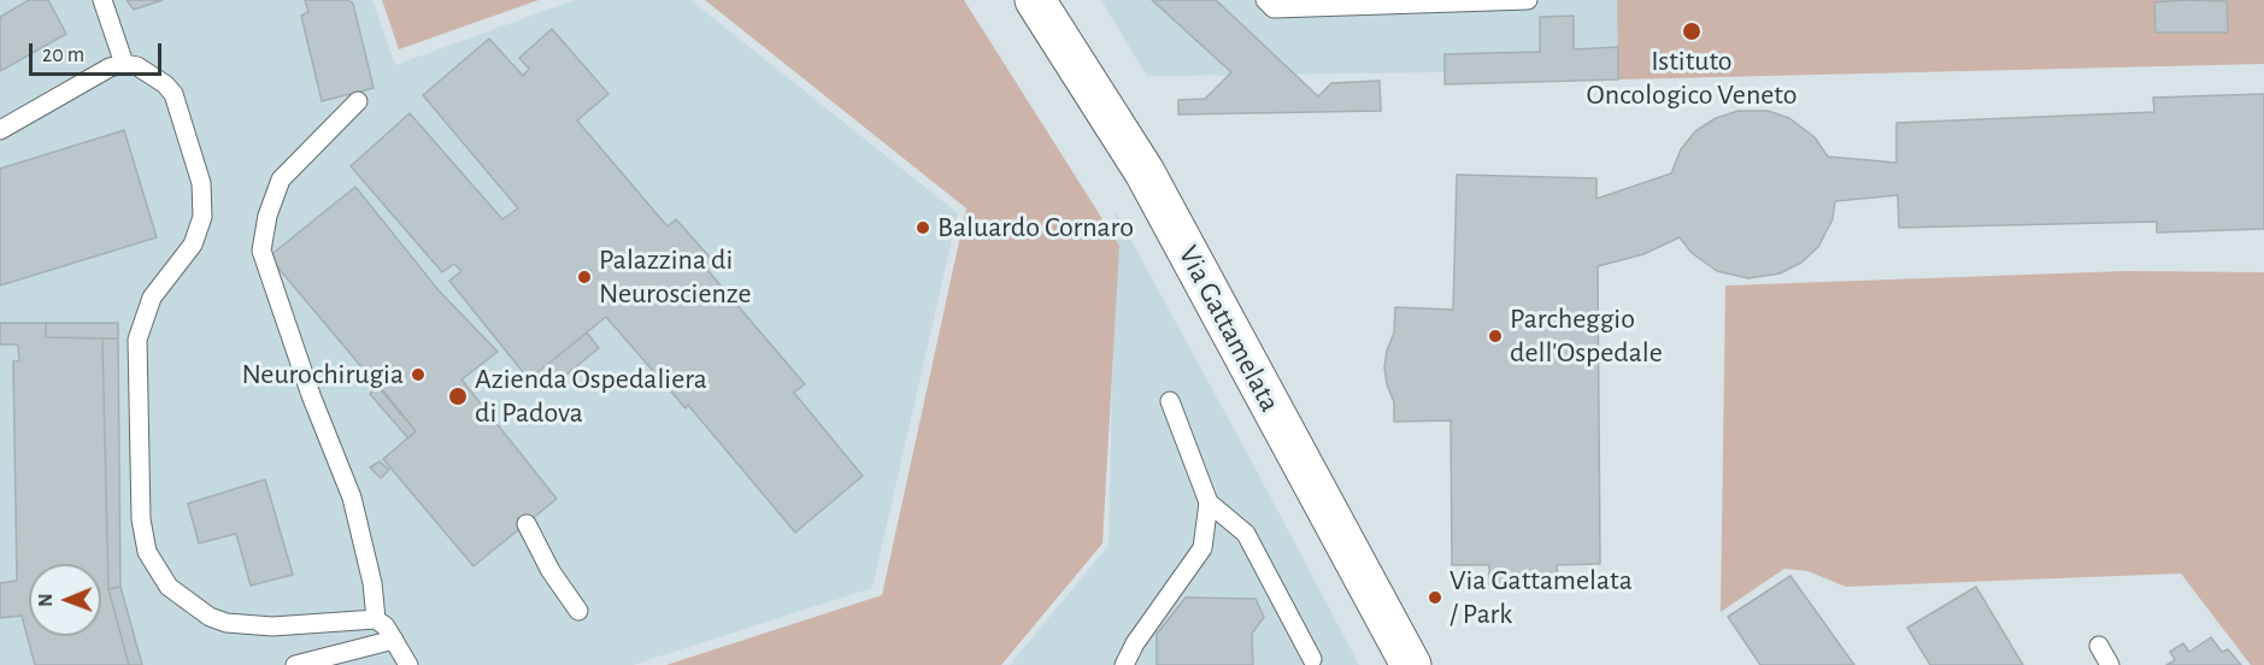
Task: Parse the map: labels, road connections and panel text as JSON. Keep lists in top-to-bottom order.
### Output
{
  "streets": {
    "main road": ["Via Gattamelata"]
  },
  "places": [
    "Istituto Oncologico Veneto",
    "Baluardo Cornaro",
    "Palazzina di Neuroscienze",
    "Parcheggio dell'Ospedale",
    "Neurochirugia",
    "Azienda Ospedaliera di Padova",
    "Via Gattamelata / Park"
  ],
  "scale_bar": "20 m",
  "north": "left"
}
